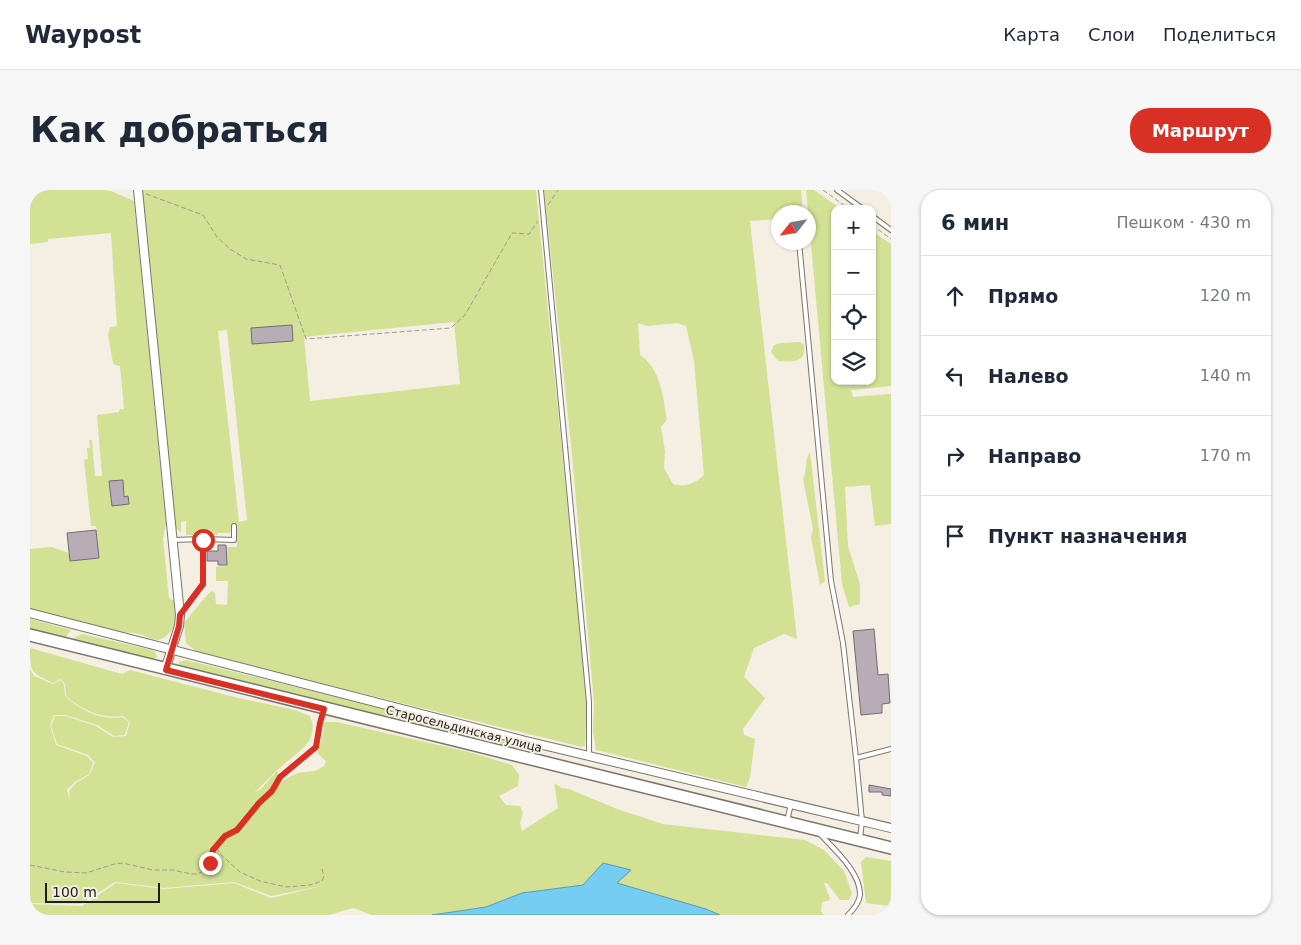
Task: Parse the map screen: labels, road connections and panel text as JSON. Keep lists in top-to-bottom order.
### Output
{
  "streets": {
    "main road": ["Старосельдинская улица"]
  },
  "scale_bar": "100 m",
  "north": "bottom left",
  "page": {
    "header": "Waypost",
    "nav": ["Карта", "Слои", "Поделиться"],
    "buttons": "Маршрут",
    "title": "Как добраться",
    "heading": ["6 мин", "Пешком · 430 m"],
    "map_buttons": ["+", "−"],
    "list": [
      ["Прямо", "120 m"],
      ["Налево", "140 m"],
      ["Направо", "170 m"],
      "Пункт назначения"
    ],
    "scale": "100 m"
  }
}
